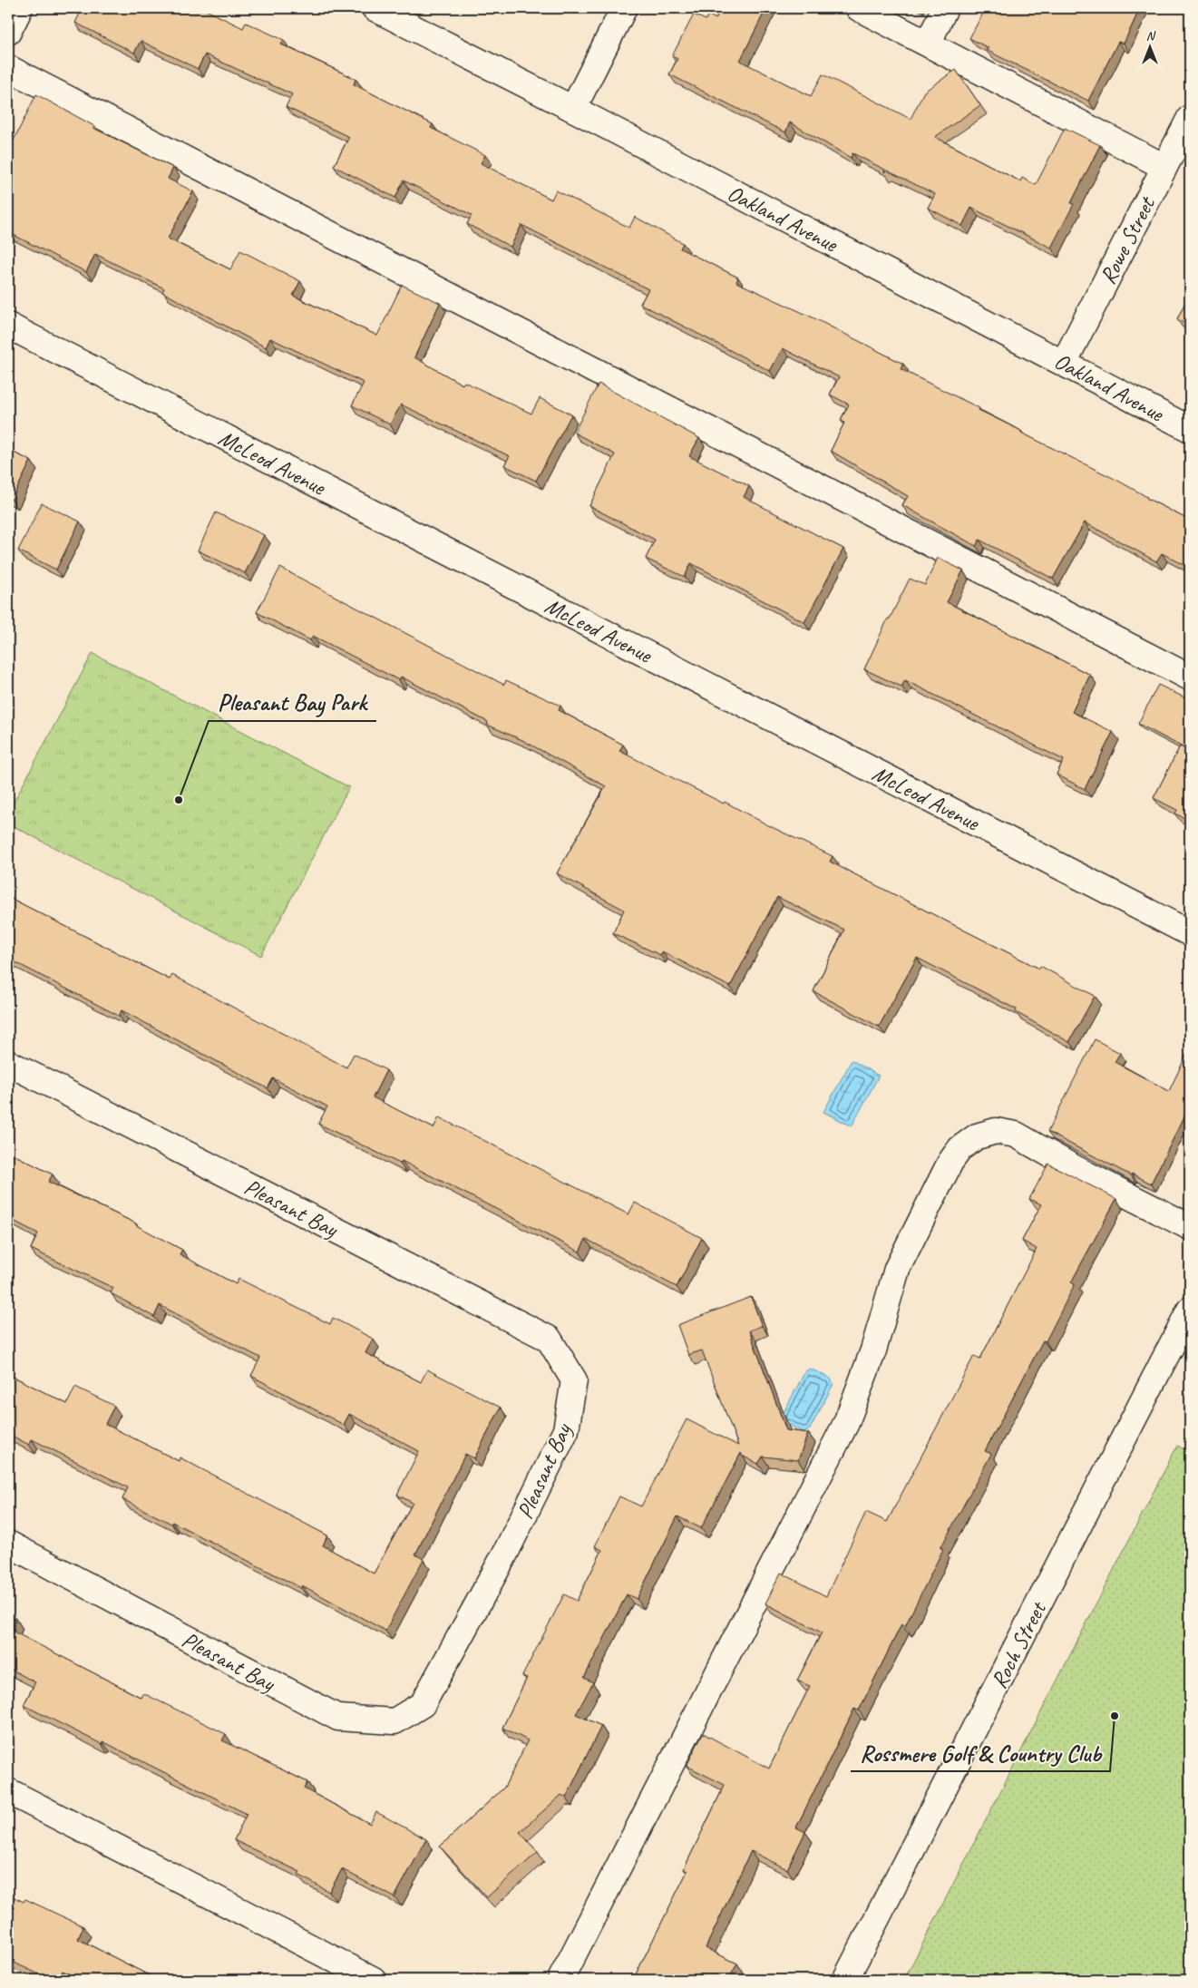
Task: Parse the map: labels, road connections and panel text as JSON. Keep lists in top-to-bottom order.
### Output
{
  "streets": {
    "street": [
      "Oakland Avenue",
      "Rowe Street",
      "McLeod Avenue",
      "Pleasant Bay",
      "Roch Street"
    ]
  },
  "crossings": [
    ["Oakland Avenue", "Rowe Street"]
  ],
  "places": ["Pleasant Bay Park", "Rossmere Golf & Country Club"],
  "north": "top"
}
